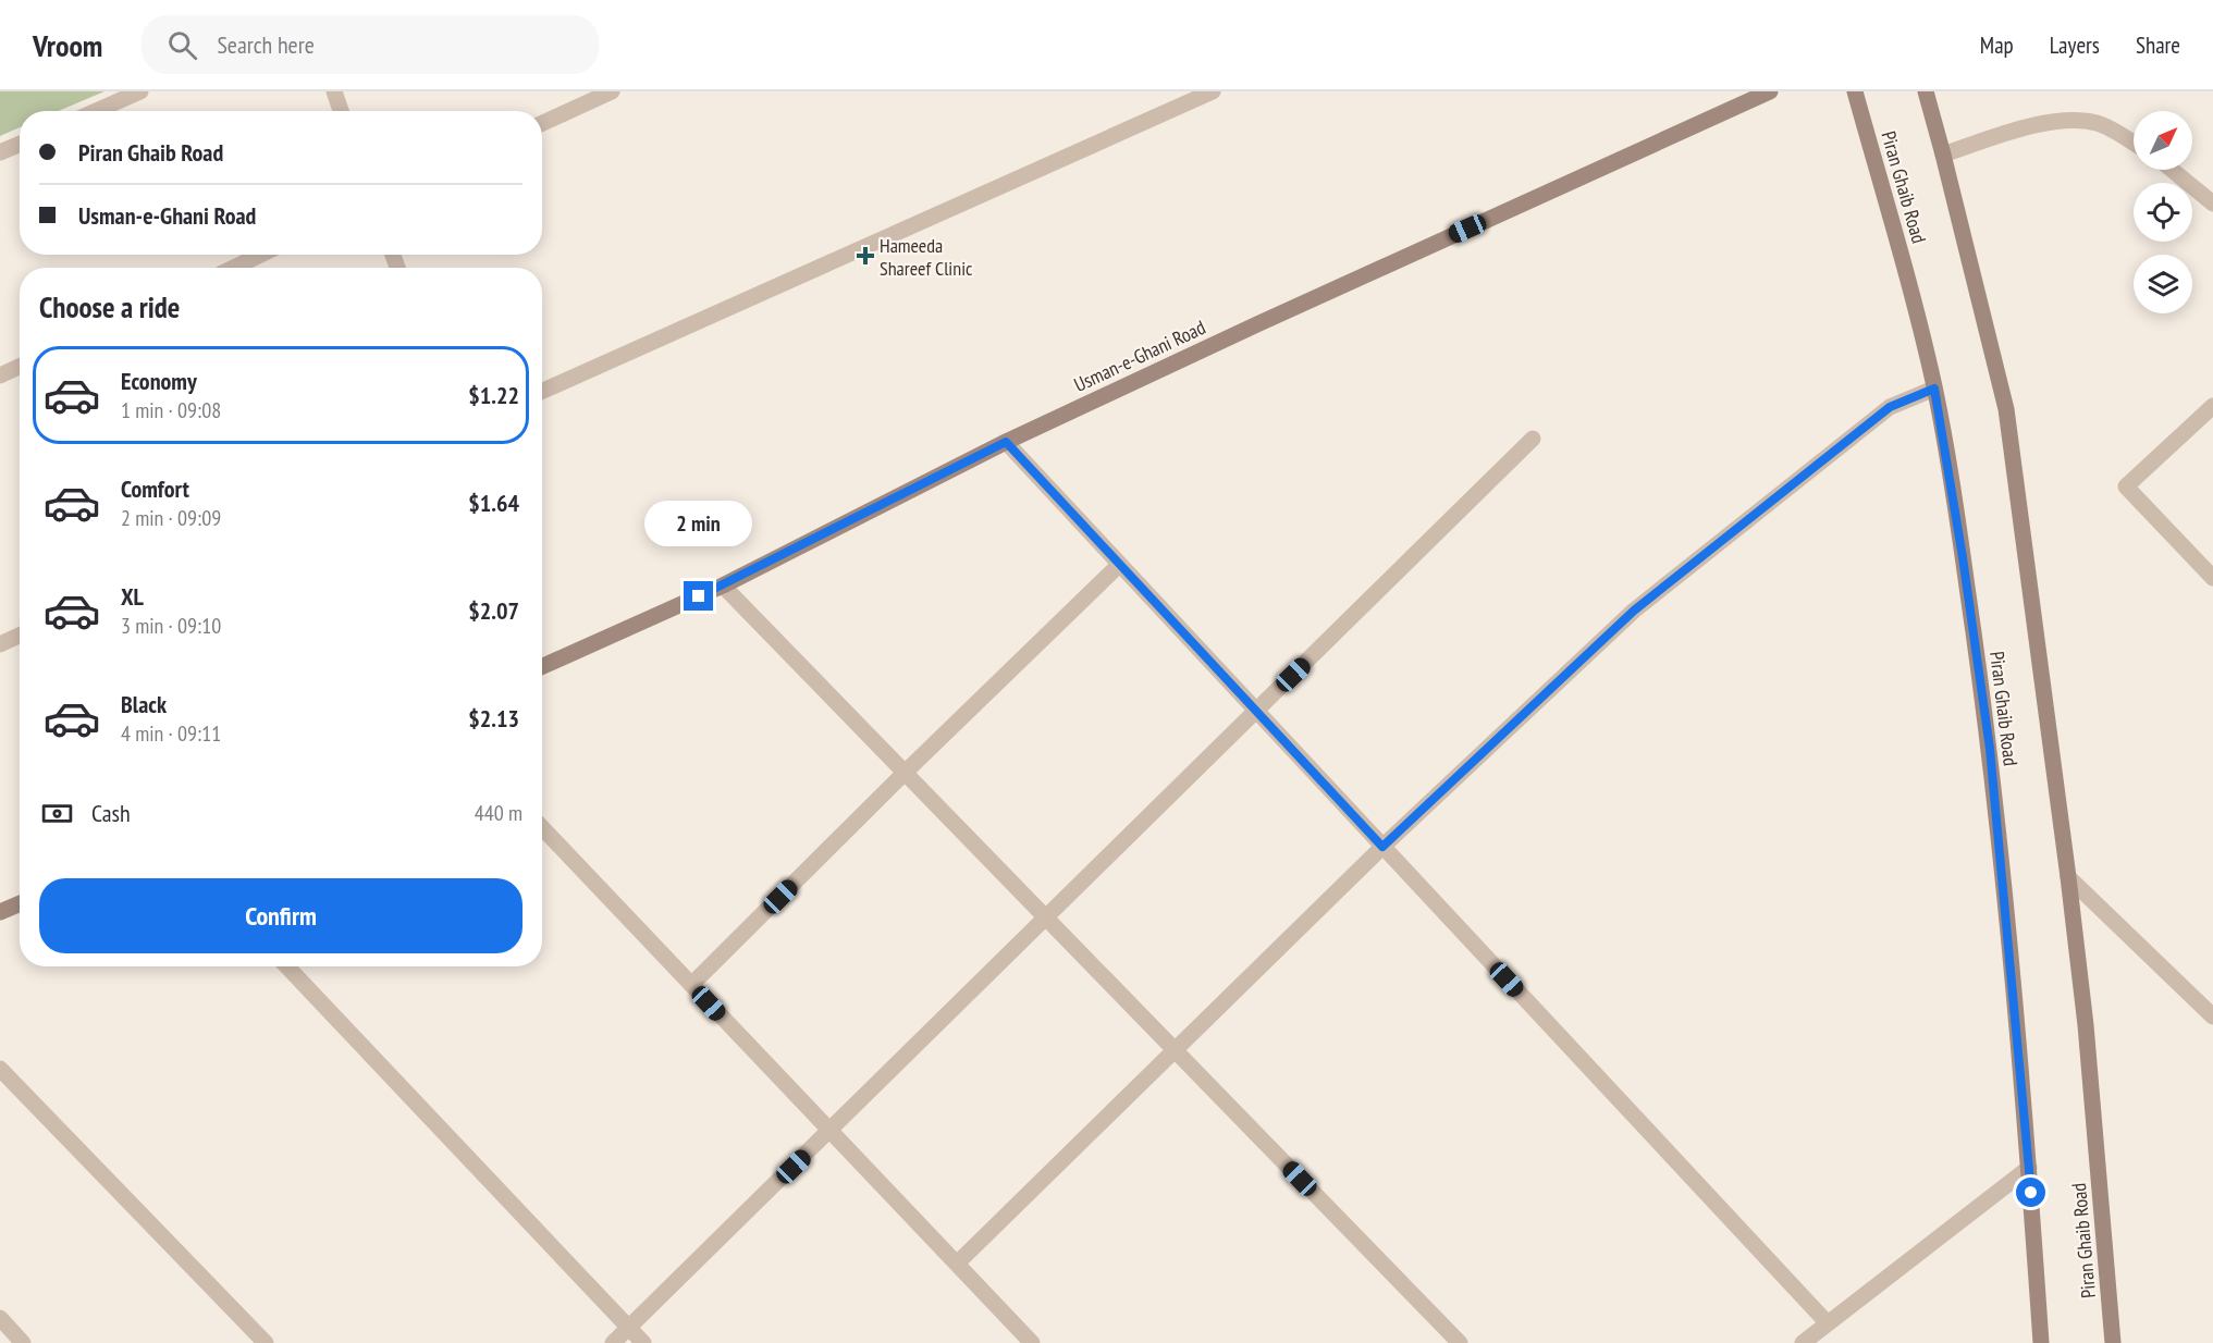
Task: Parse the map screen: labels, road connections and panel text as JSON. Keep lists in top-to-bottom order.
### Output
{
  "streets": {
    "main road": ["Piran Ghaib Road", "Usman-e-Ghani Road"]
  },
  "places": {
    "health": ["Hameeda Shareef Clinic"]
  },
  "north": "top right",
  "page": {
    "header": "Vroom",
    "search": "Search here",
    "nav": ["Map", "Layers", "Share"],
    "banner": ["Piran Ghaib Road", "Usman-e-Ghani Road"],
    "heading": "Choose a ride",
    "list": [
      {
        "name": "Economy",
        "note": "1 min · 09:08",
        "value": "$1.22"
      },
      {
        "name": "Comfort",
        "note": "2 min · 09:09",
        "value": "$1.64"
      },
      {
        "name": "XL",
        "note": "3 min · 09:10",
        "value": "$2.07"
      },
      {
        "name": "Black",
        "note": "4 min · 09:11",
        "value": "$2.13"
      }
    ],
    "bubble": "2 min",
    "pay": ["Cash", "440 m"],
    "buttons": "Confirm"
  }
}
